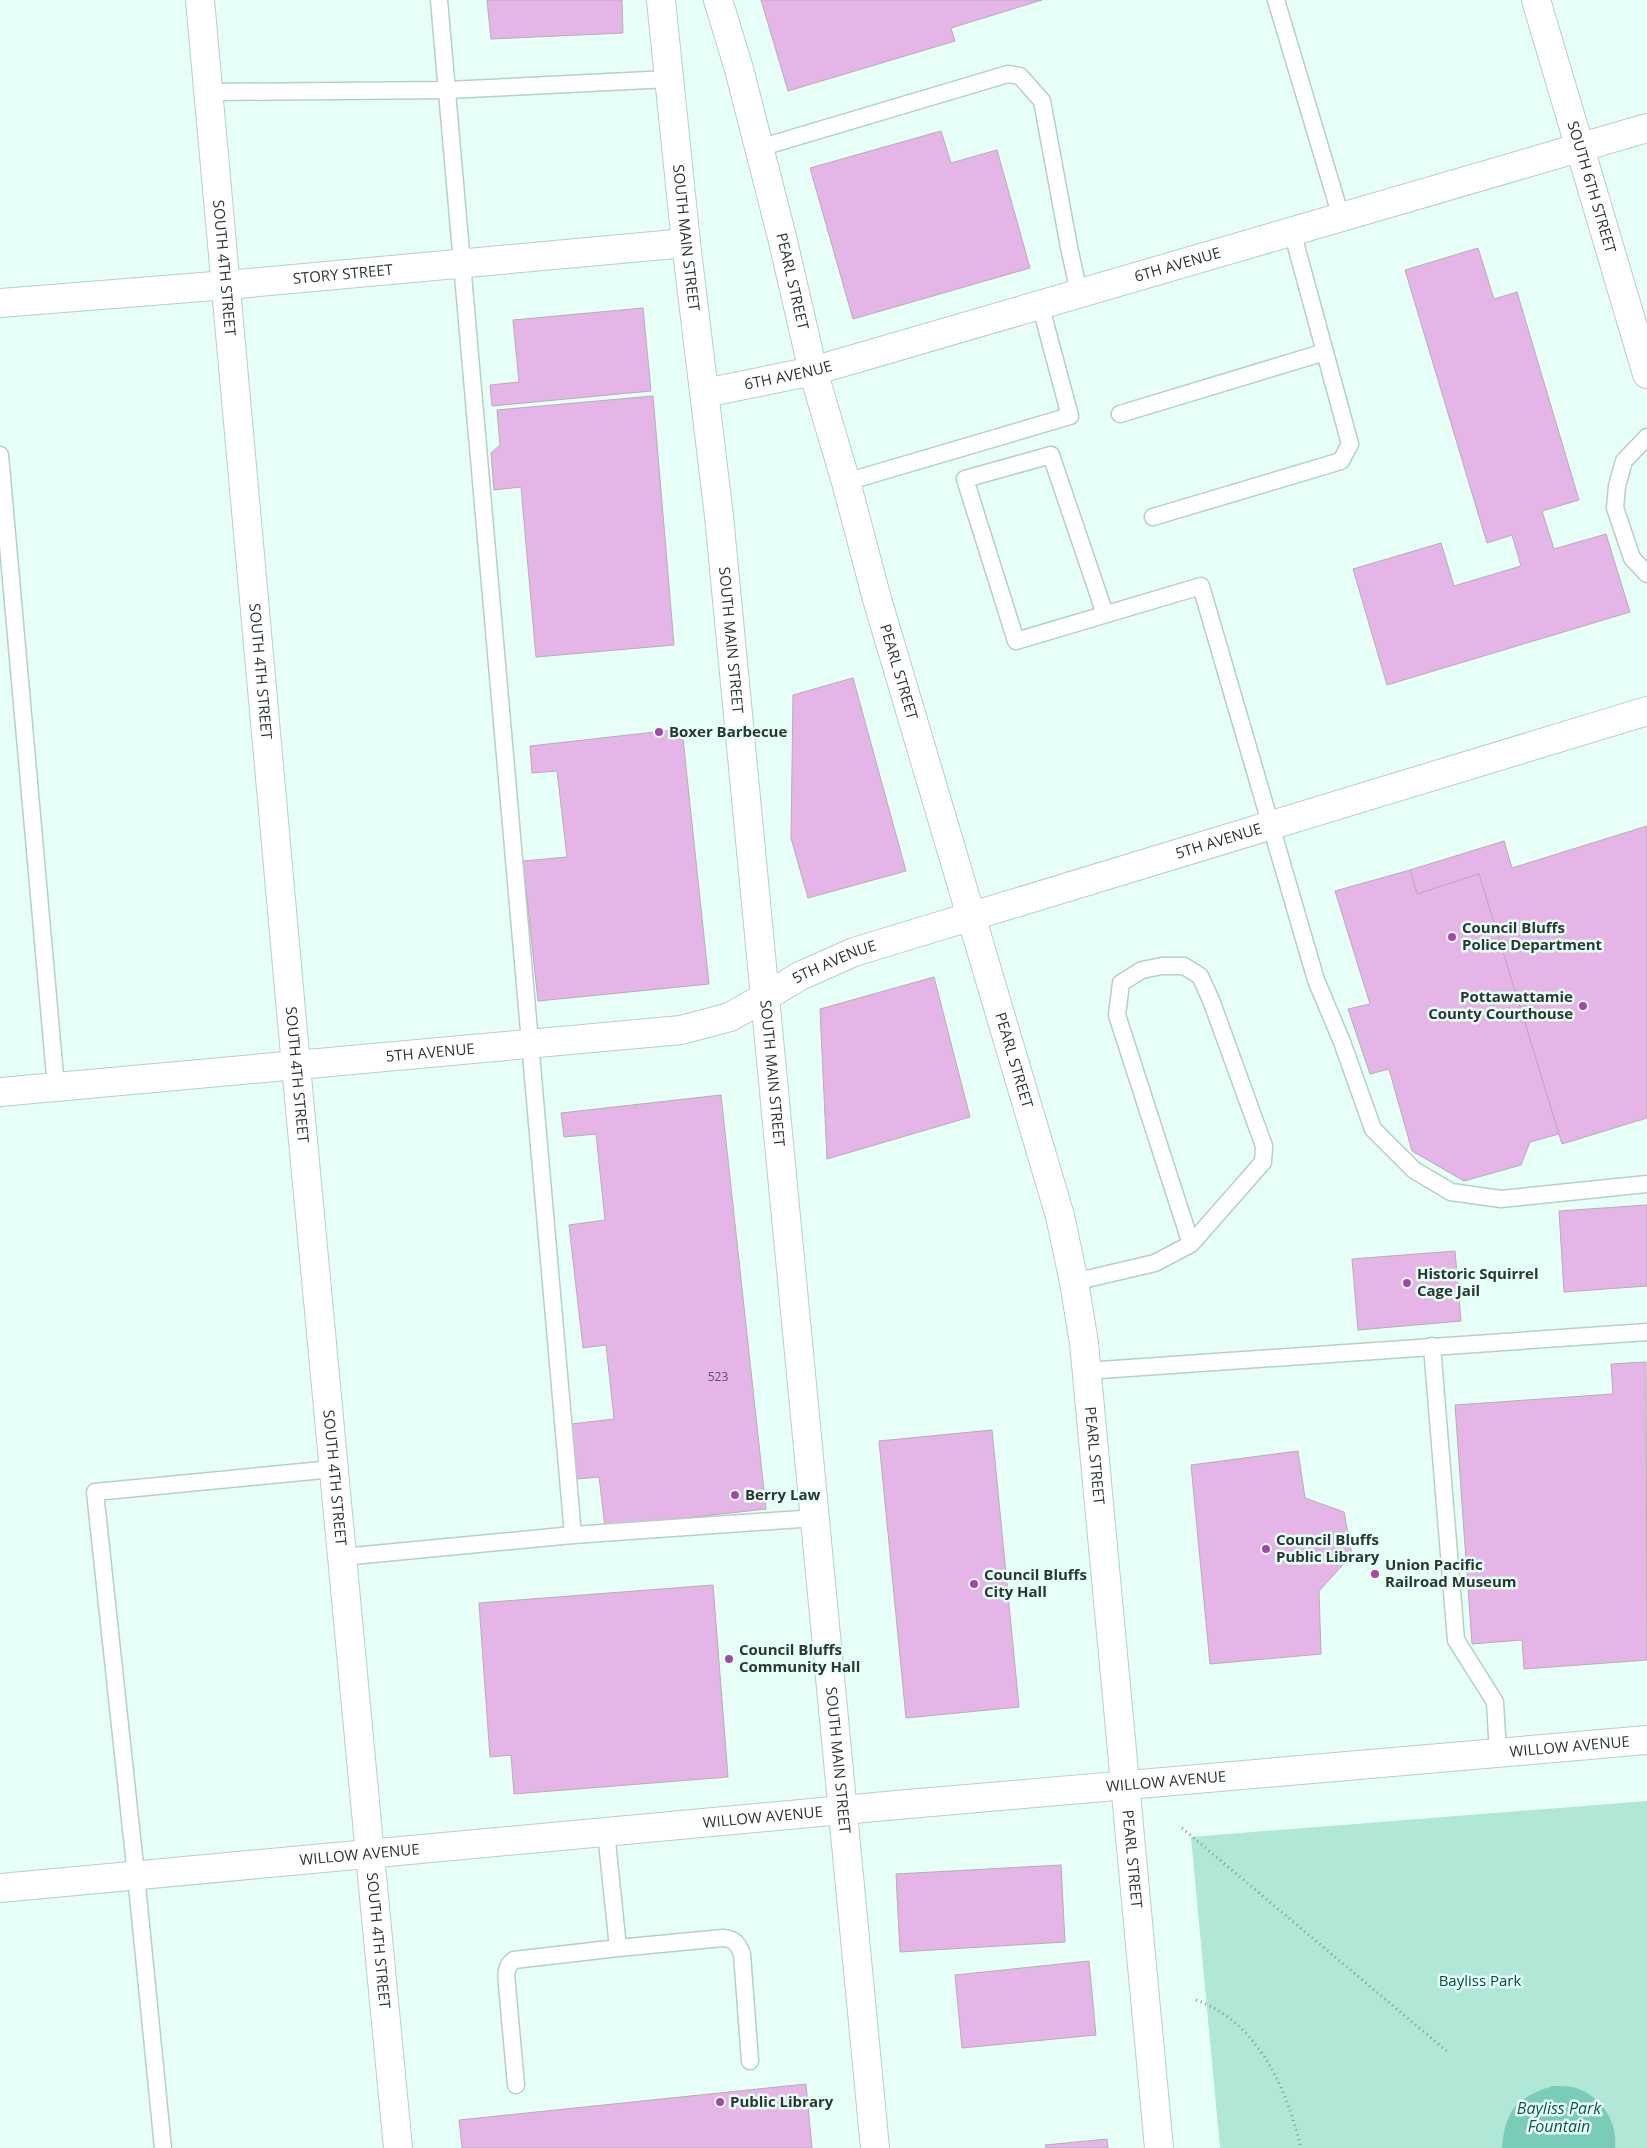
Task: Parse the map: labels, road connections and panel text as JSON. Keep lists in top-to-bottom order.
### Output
{
  "streets": {
    "main road": [
      "SOUTH 6TH STREET",
      "SOUTH MAIN STREET",
      "6TH AVENUE",
      "SOUTH 4TH STREET",
      "STORY STREET",
      "PEARL STREET",
      "5TH AVENUE",
      "WILLOW AVENUE"
    ]
  },
  "crossings": [
    ["SOUTH 6TH STREET", "6TH AVENUE"],
    ["SOUTH MAIN STREET", "6TH AVENUE"],
    ["SOUTH MAIN STREET", "STORY STREET"],
    ["SOUTH MAIN STREET", "5TH AVENUE"],
    ["SOUTH MAIN STREET", "WILLOW AVENUE"],
    ["6TH AVENUE", "PEARL STREET"],
    ["SOUTH 4TH STREET", "STORY STREET"],
    ["SOUTH 4TH STREET", "5TH AVENUE"],
    ["SOUTH 4TH STREET", "WILLOW AVENUE"],
    ["PEARL STREET", "5TH AVENUE"],
    ["PEARL STREET", "WILLOW AVENUE"]
  ],
  "water": ["Bayliss Park Fountain"],
  "parks": ["Bayliss Park"],
  "places": [
    "Boxer Barbecue",
    "Council Bluffs Police Department",
    "Pottawattamie County Courthouse",
    "Historic Squirrel Cage Jail",
    "Berry Law",
    "Council Bluffs Public Library",
    "Union Pacific Railroad Museum",
    "Council Bluffs City Hall",
    "Council Bluffs Community Hall",
    "Public Library"
  ],
  "house_numbers": ["523"]
}
